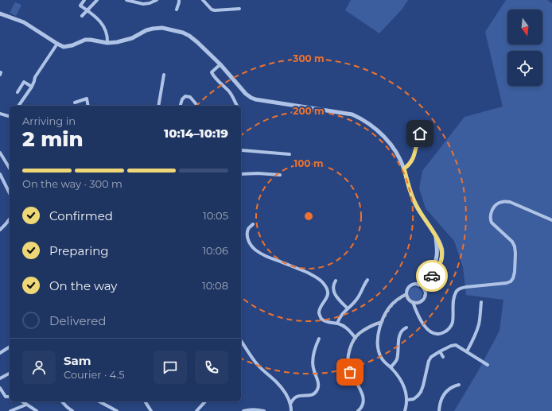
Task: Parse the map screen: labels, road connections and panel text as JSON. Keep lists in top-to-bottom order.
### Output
{
  "north": "bottom",
  "page": {
    "heading": ["2 min", "Arriving in", "10:14–10:19"],
    "panel": ["Sam", "Courier · 4.5"],
    "bar": "On the way · 300 m",
    "list": [
      ["Confirmed", "10:05"],
      ["Preparing", "10:06"],
      ["On the way", "10:08"],
      "Delivered"
    ]
  },
  "rings": ["300 m", "200 m", "100 m"]
}
